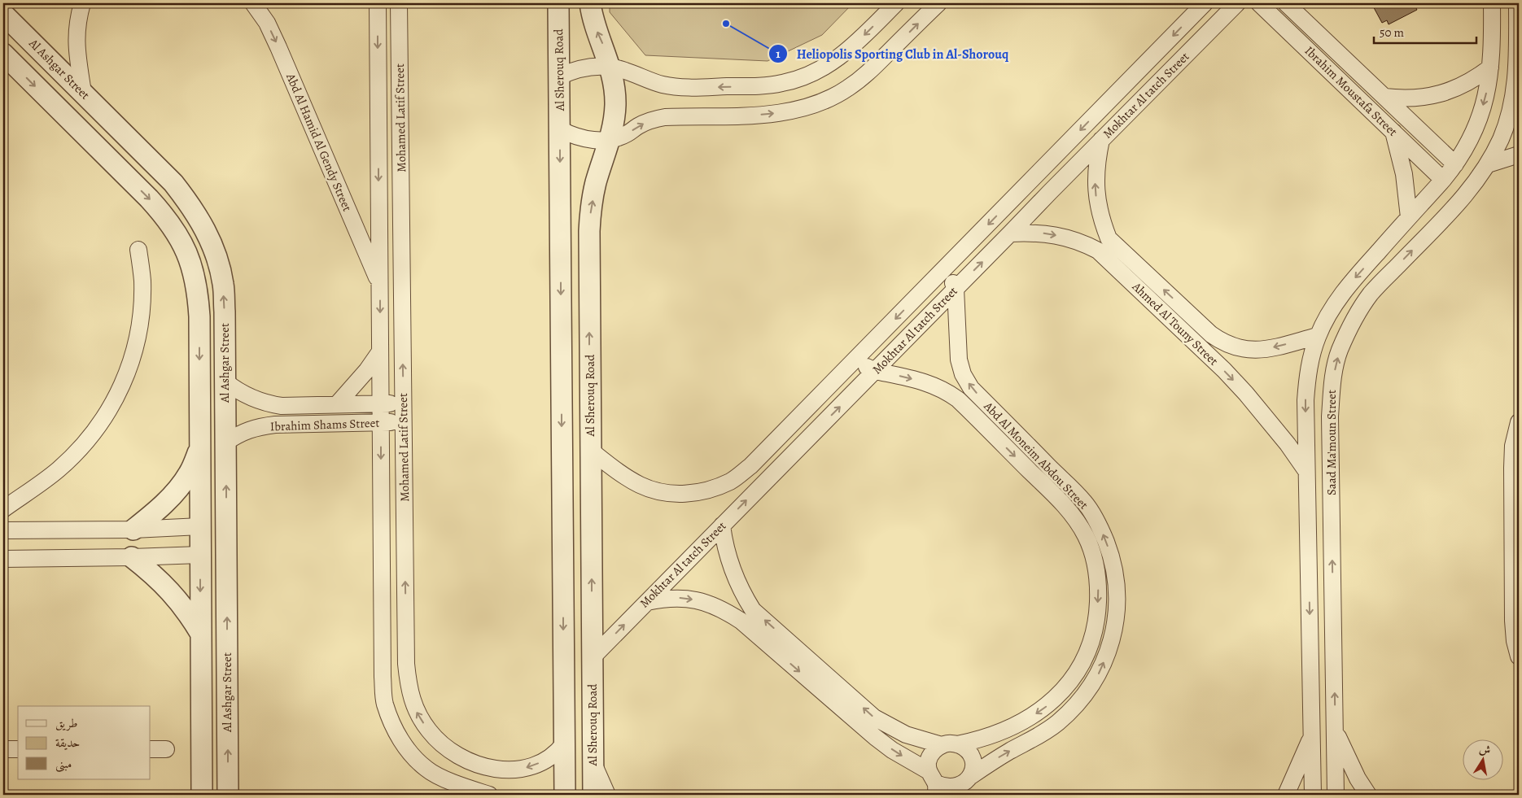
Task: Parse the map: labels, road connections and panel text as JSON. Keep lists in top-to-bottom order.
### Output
{
  "streets": {
    "street": [
      "Al Ashgar Street",
      "Al Sherouq Road",
      "Ibrahim Moustafa Street",
      "Mokhtar Al tatch Street",
      "Mohamed Latif Street",
      "Abd Al Hamid Al Gendy Street",
      "Ahmed Al Touny Street",
      "Ibrahim Shams Street",
      "Saad Ma'moun Street",
      "Abd Al Moneim Abdou Street"
    ]
  },
  "crossings": [
    ["Al Ashgar Street", "Ibrahim Shams Street"],
    ["Al Sherouq Road", "Mokhtar Al tatch Street"],
    ["Al Sherouq Road", "Mohamed Latif Street"],
    ["Ibrahim Moustafa Street", "Saad Ma'moun Street"],
    ["Mokhtar Al tatch Street", "Ahmed Al Touny Street"],
    ["Mokhtar Al tatch Street", "Abd Al Moneim Abdou Street"],
    ["Mohamed Latif Street", "Abd Al Hamid Al Gendy Street"],
    ["Mohamed Latif Street", "Ibrahim Shams Street"],
    ["Ahmed Al Touny Street", "Saad Ma'moun Street"]
  ],
  "one_way": ["Abd Al Hamid Al Gendy Street"],
  "places": ["Heliopolis Sporting Club in Al-Shorouq"],
  "legend": ["طريق", "حديقة", "مبنى"],
  "scale_bar": "50 m",
  "north": "top"
}
